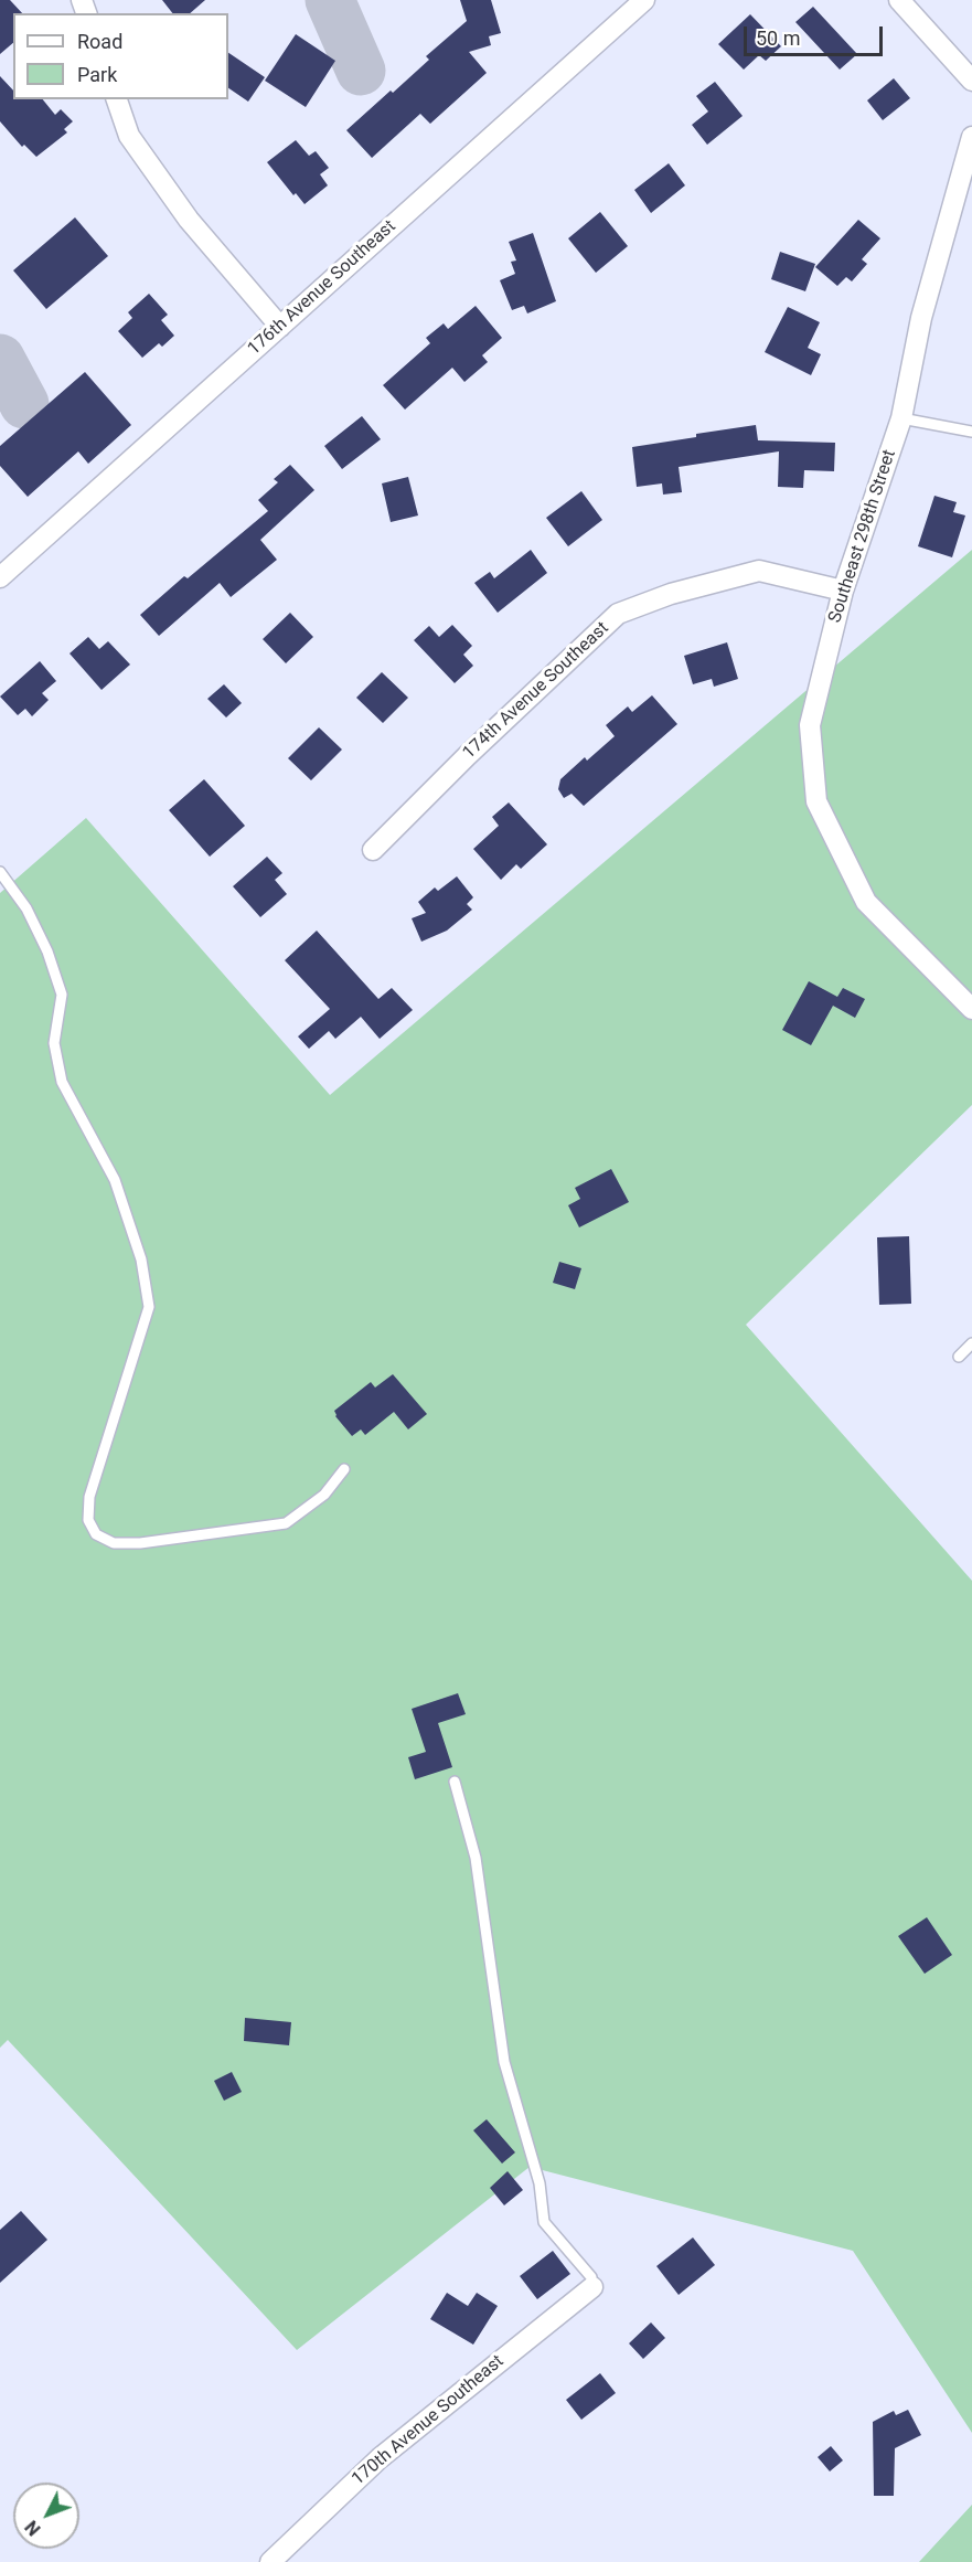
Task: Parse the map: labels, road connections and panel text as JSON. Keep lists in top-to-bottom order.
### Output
{
  "streets": {
    "street": [
      "176th Avenue Southeast",
      "Southeast 298th Street",
      "174th Avenue Southeast",
      "170th Avenue Southeast"
    ]
  },
  "crossings": [
    ["Southeast 298th Street", "174th Avenue Southeast"]
  ],
  "legend": ["Road", "Park"],
  "scale_bar": "50 m",
  "north": "bottom left"
}
